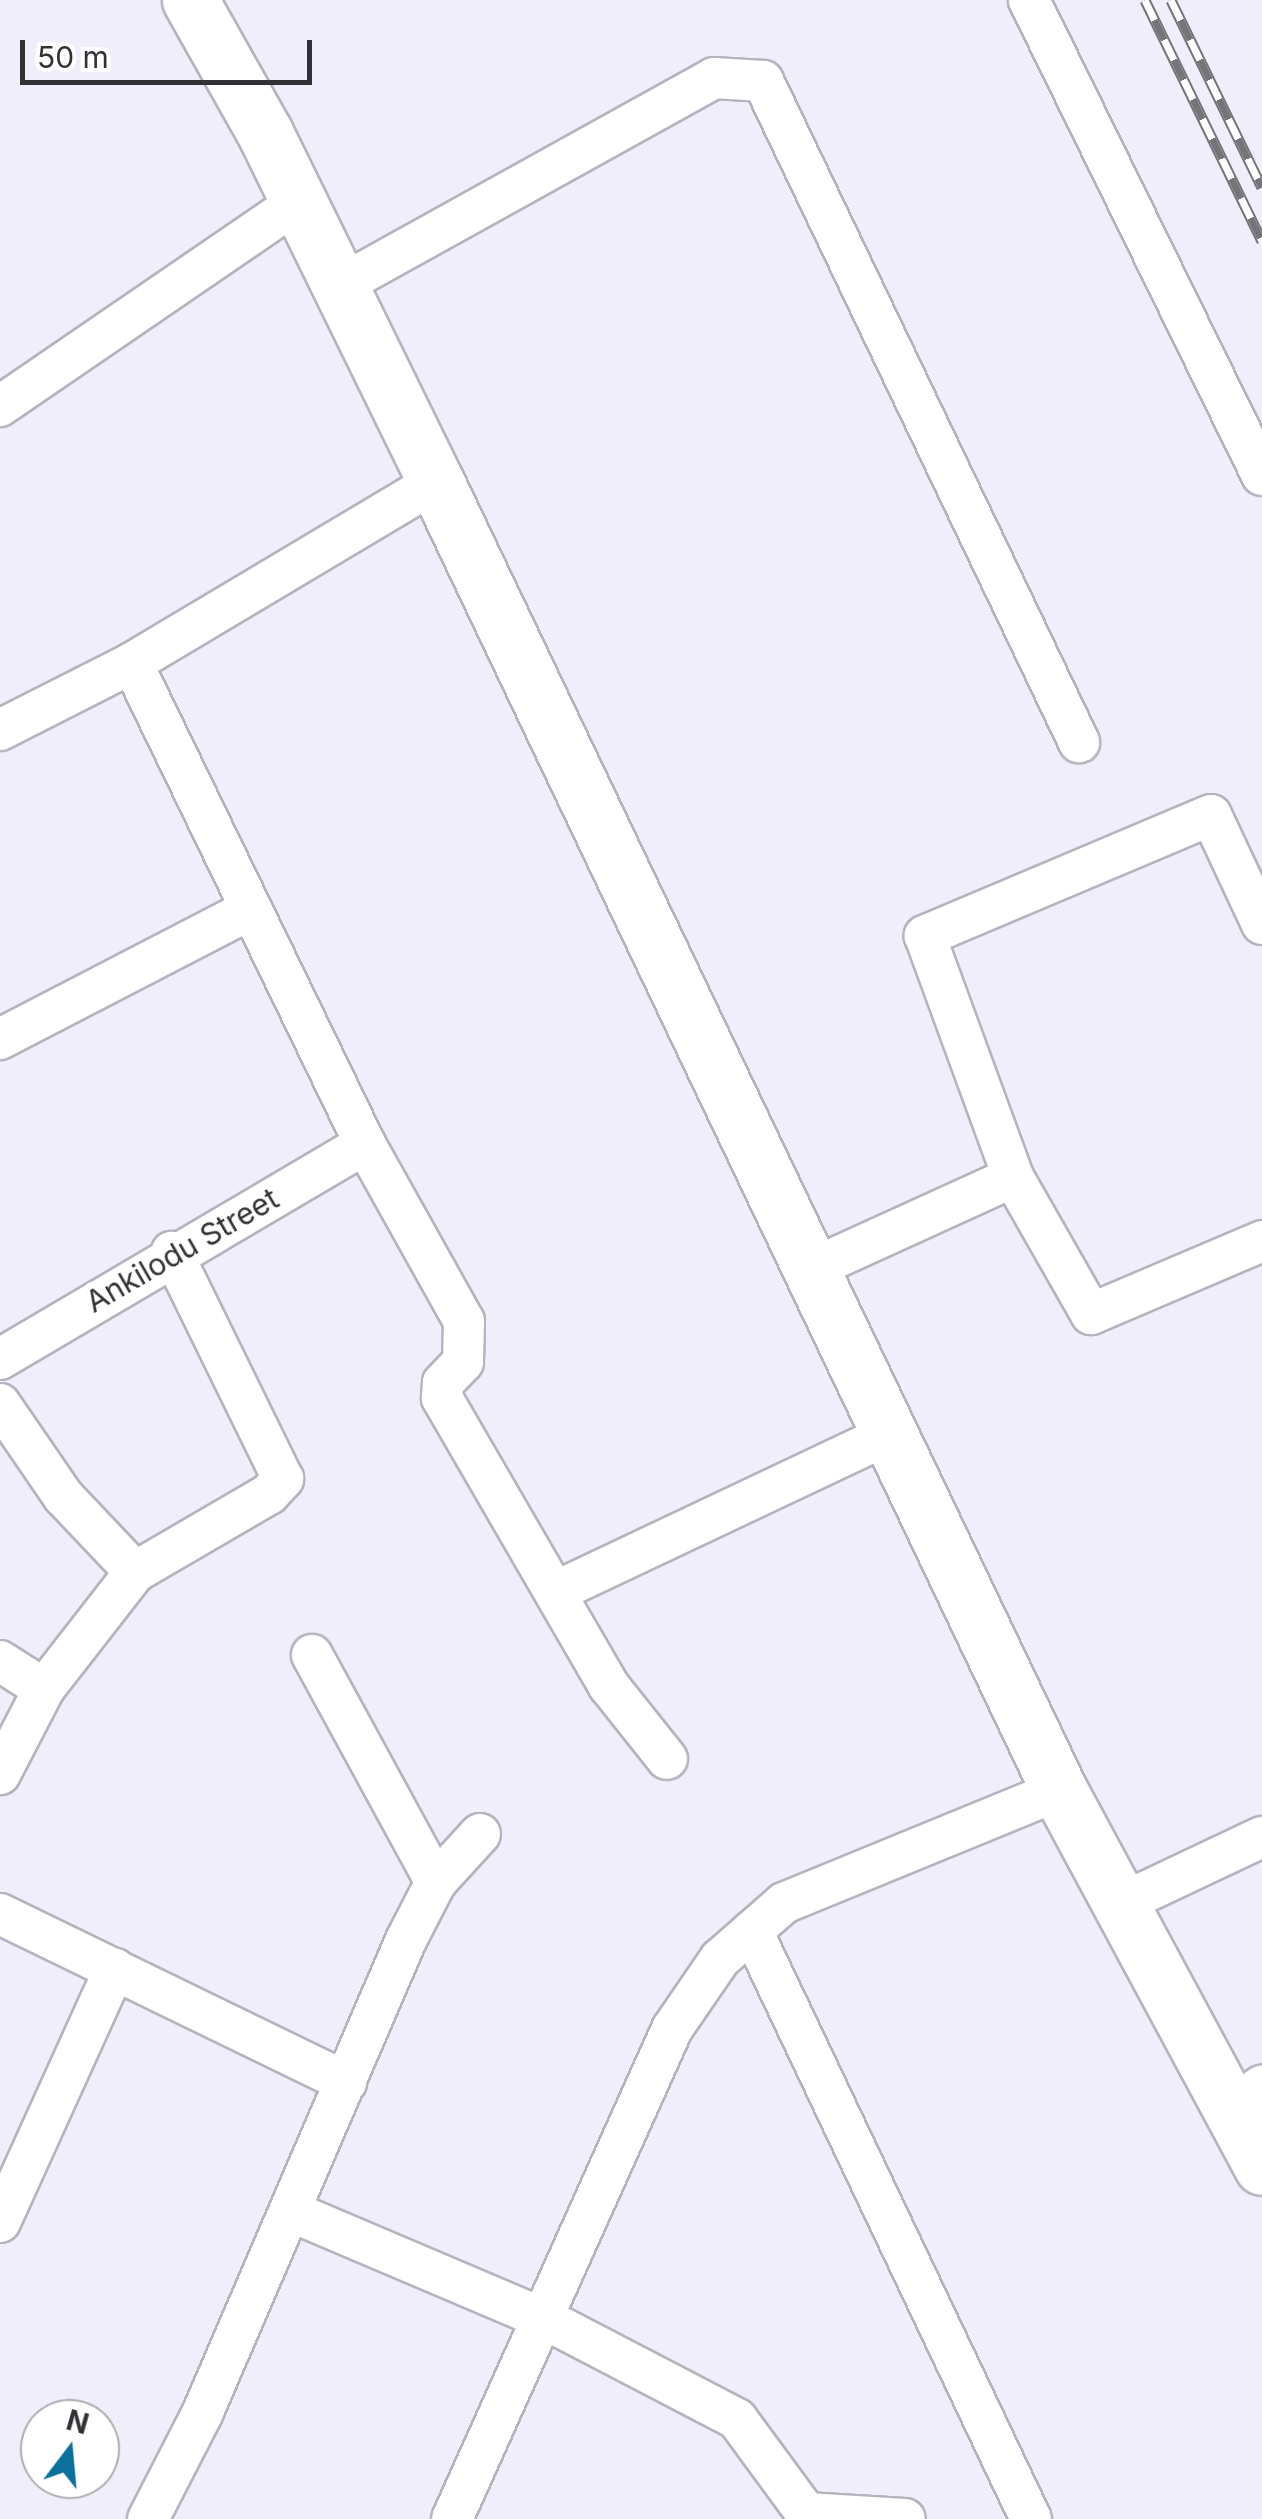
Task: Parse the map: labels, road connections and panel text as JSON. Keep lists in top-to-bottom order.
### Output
{
  "streets": {
    "street": ["Ankilodu Street"]
  },
  "scale_bar": "50 m",
  "north": "top"
}
